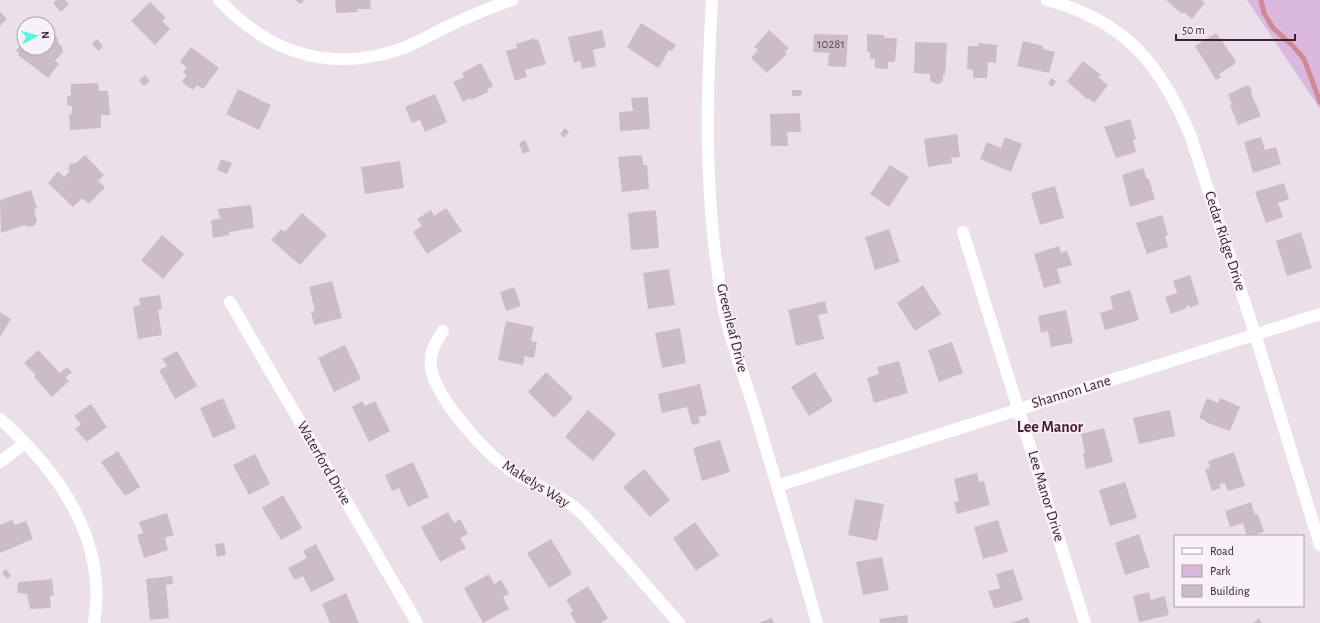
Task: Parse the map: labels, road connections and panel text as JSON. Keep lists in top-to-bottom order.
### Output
{
  "streets": {
    "street": [
      "Cedar Ridge Drive",
      "Greenleaf Drive",
      "Shannon Lane",
      "Waterford Drive",
      "Makelys Way",
      "Lee Manor Drive"
    ]
  },
  "crossings": [
    ["Cedar Ridge Drive", "Shannon Lane"],
    ["Greenleaf Drive", "Shannon Lane"],
    ["Shannon Lane", "Lee Manor Drive"]
  ],
  "districts": ["Lee Manor"],
  "house_numbers": ["10281"],
  "legend": ["Road", "Park", "Building"],
  "scale_bar": "50 m",
  "north": "right"
}
